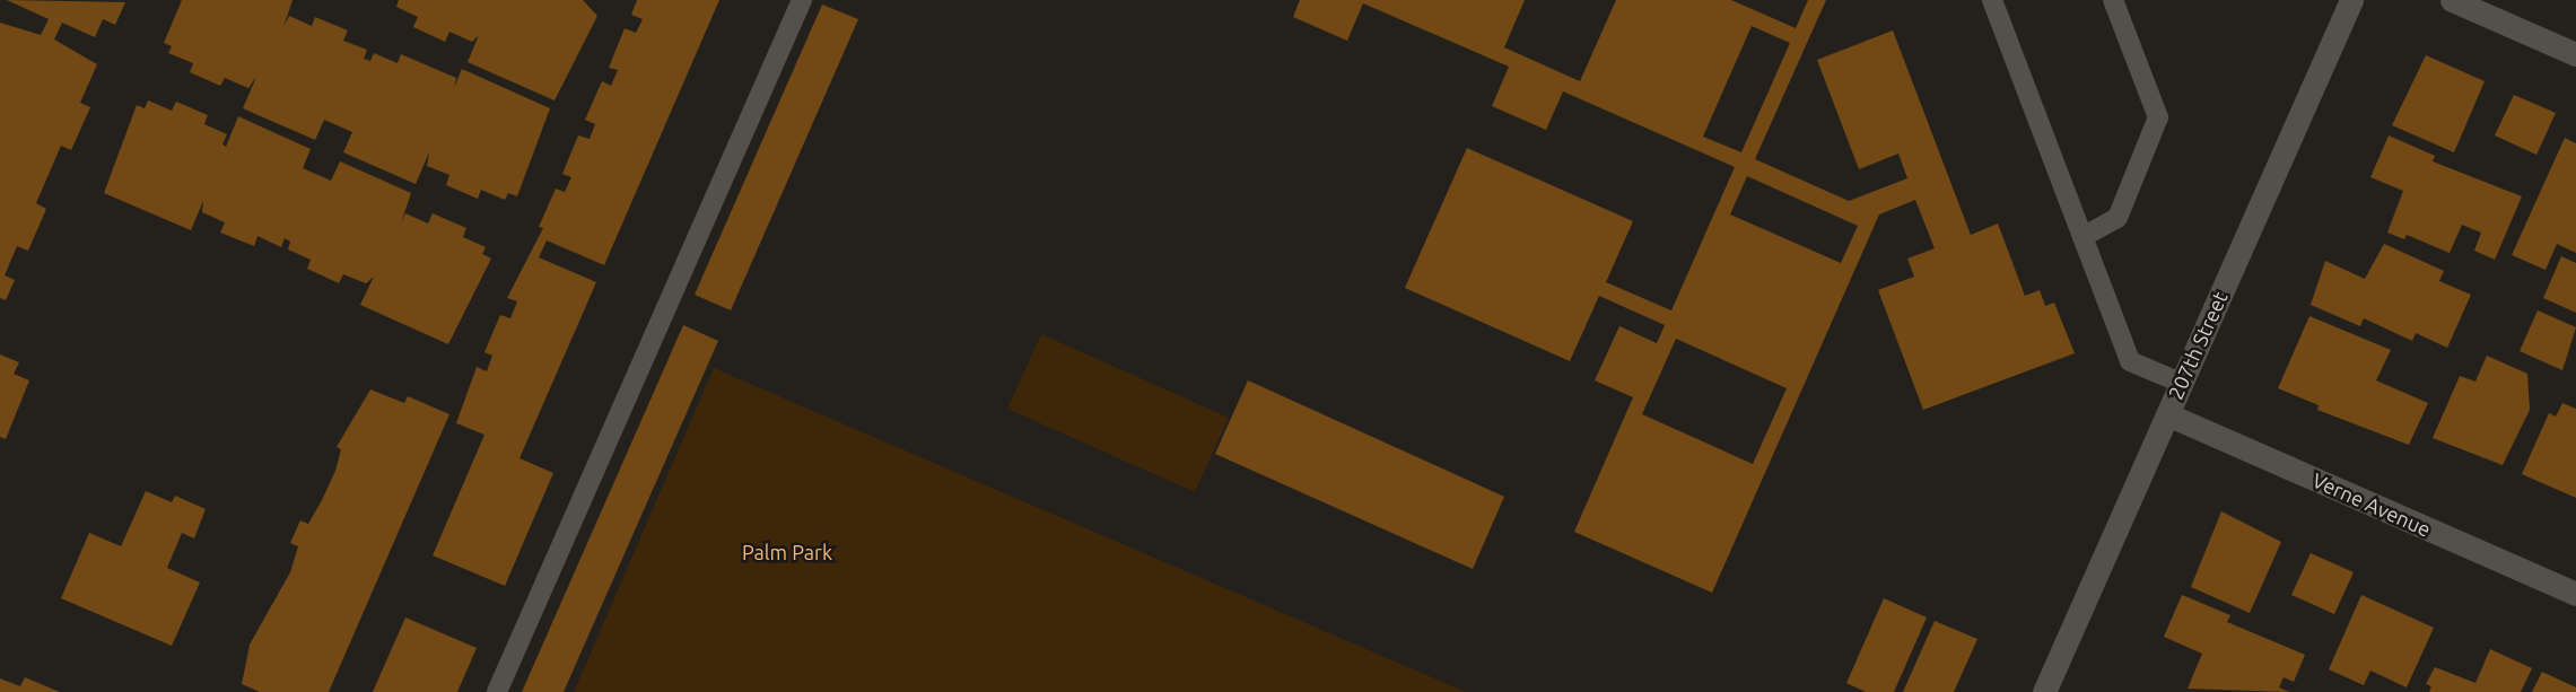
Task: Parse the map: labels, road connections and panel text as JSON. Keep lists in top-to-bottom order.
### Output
{
  "streets": {
    "street": ["207th Street", "Verne Avenue"]
  },
  "crossings": [
    ["207th Street", "Verne Avenue"]
  ],
  "parks": ["Palm Park"]
}
